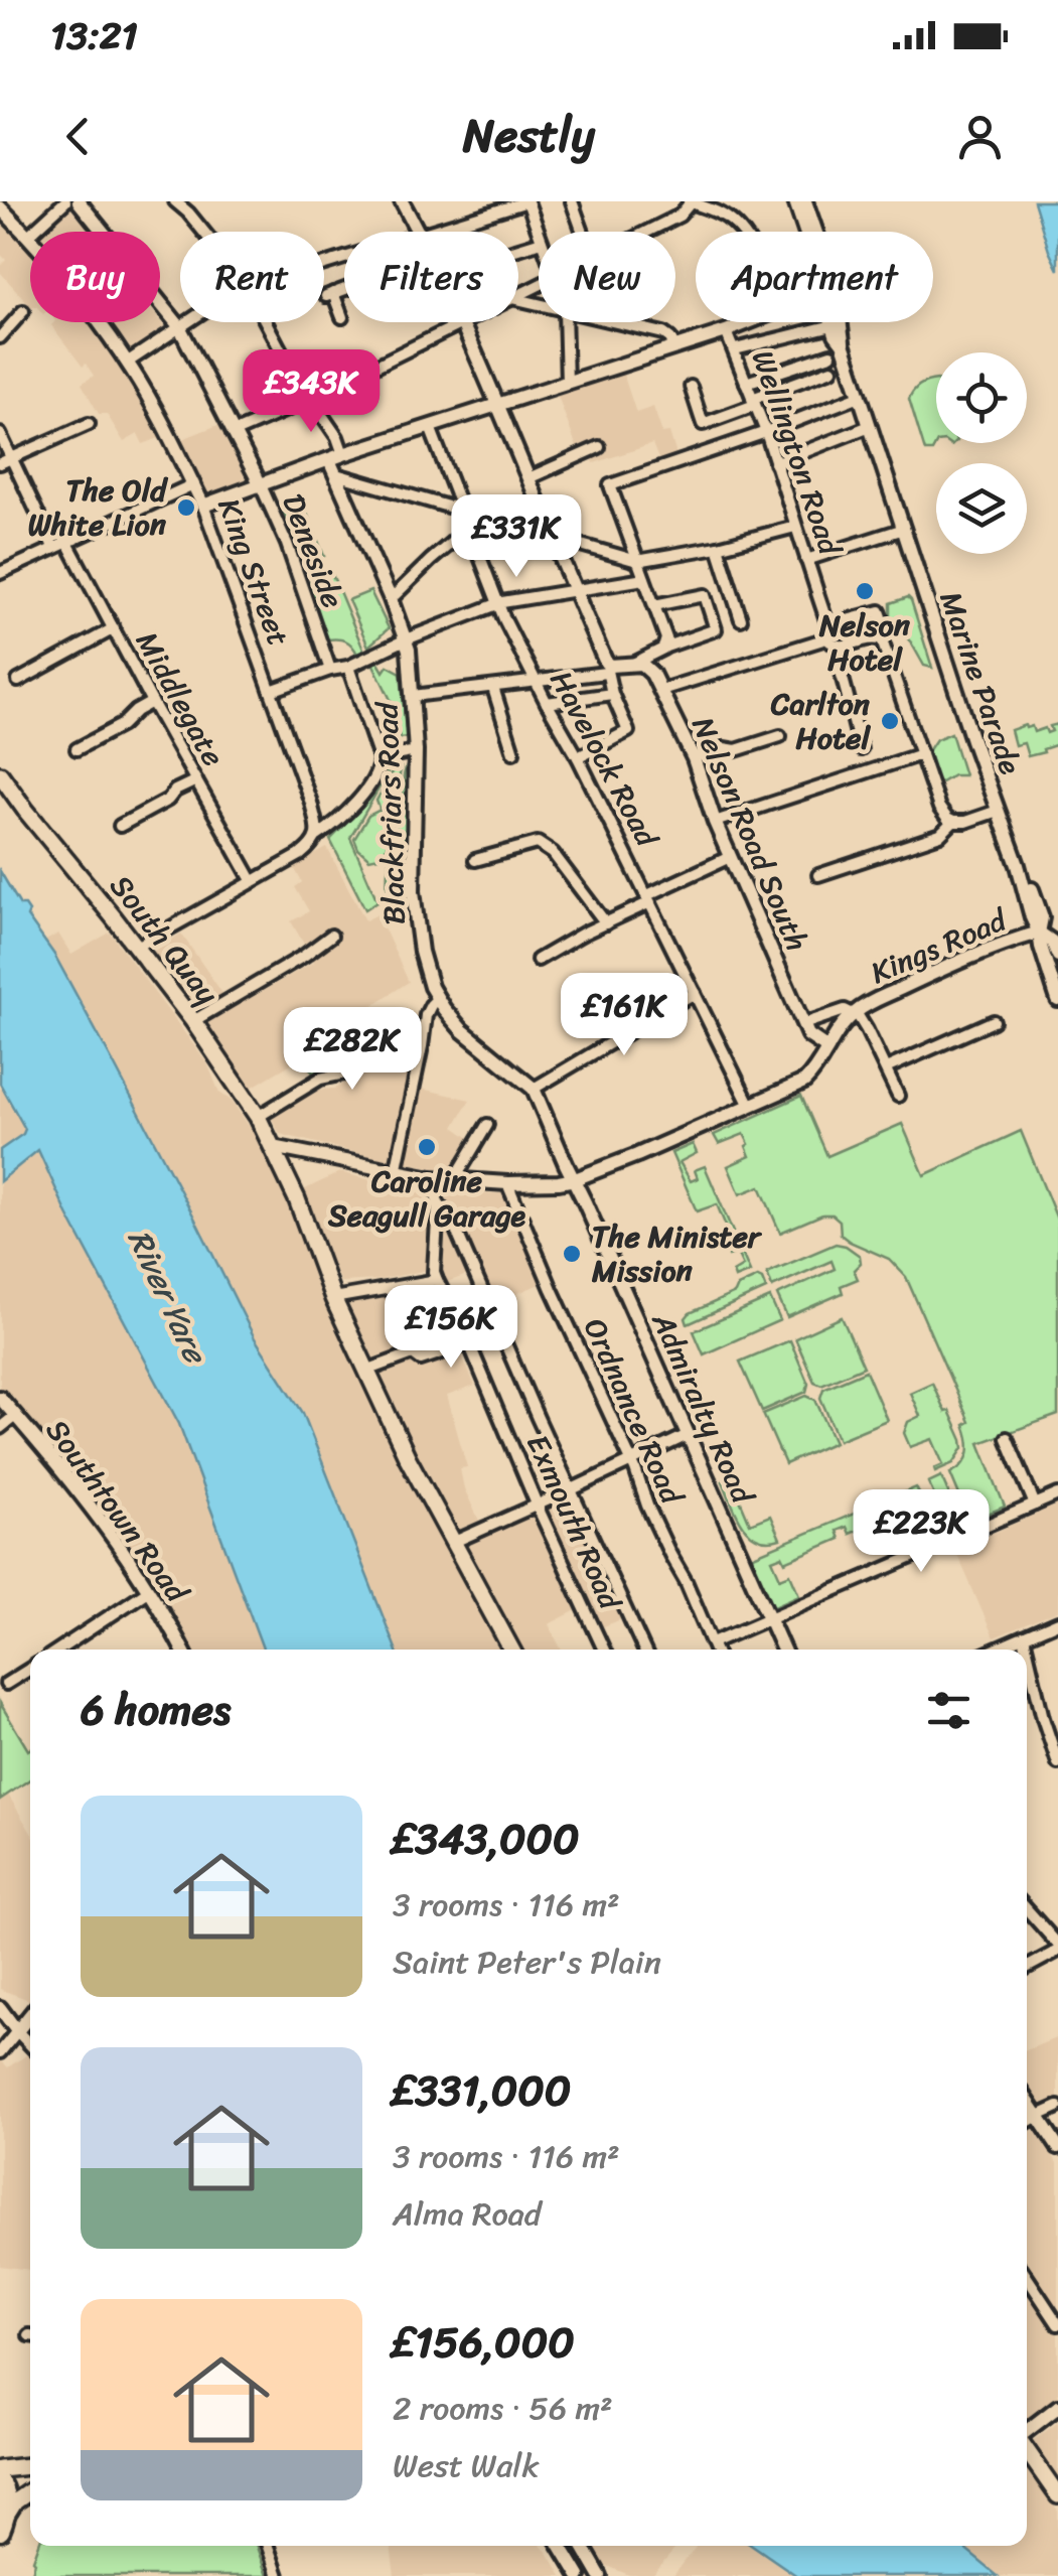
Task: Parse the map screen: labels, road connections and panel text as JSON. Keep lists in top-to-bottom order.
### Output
{
  "streets": {
    "main road": ["South Quay"],
    "street": [
      "Wellington Road",
      "Deneside",
      "King Street",
      "Marine Parade",
      "Middlegate",
      "Havelock Road",
      "Blackfriars Road",
      "Nelson Road South",
      "Kings Road",
      "Admiralty Road",
      "Ordnance Road",
      "Southtown Road",
      "Exmouth Road"
    ]
  },
  "crossings": [
    ["Marine Parade", "Kings Road"],
    ["Nelson Road South", "Kings Road"]
  ],
  "water": ["River Yare"],
  "places": [
    "The Old White Lion",
    "Nelson Hotel",
    "Carlton Hotel",
    "Caroline Seagull Garage",
    "The Minister Mission"
  ],
  "page": {
    "status": "13:21",
    "header": "Nestly",
    "chip": [
      "Buy",
      "Rent",
      "Filters",
      "New",
      "Apartment"
    ],
    "price": [
      "£343K",
      "£331K",
      "£161K",
      "£282K",
      "£156K",
      "£223K"
    ],
    "heading": "6 homes",
    "list": [
      {
        "name": "£343,000",
        "note": "3 rooms · 116 m² · Saint Peter's Plain"
      },
      {
        "name": "£331,000",
        "note": "3 rooms · 116 m² · Alma Road"
      },
      {
        "name": "£156,000",
        "note": "2 rooms · 56 m² · West Walk"
      }
    ]
  }
}
